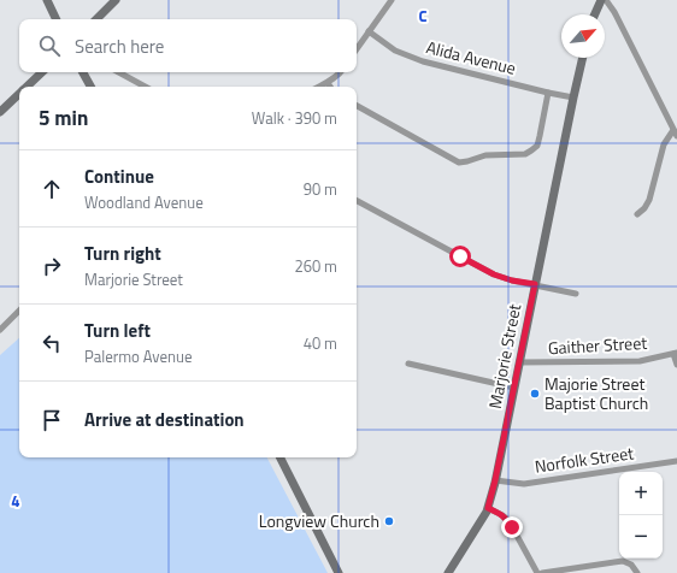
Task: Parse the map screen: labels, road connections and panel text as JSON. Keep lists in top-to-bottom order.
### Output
{
  "streets": {
    "street": [
      "Alida Avenue",
      "Gaither Street",
      "Marjorie Street",
      "Norfolk Street"
    ]
  },
  "crossings": [
    ["Alida Avenue", "Marjorie Street"],
    ["Gaither Street", "Marjorie Street"],
    ["Marjorie Street", "Norfolk Street"]
  ],
  "places": ["Majorie Street Baptist Church", "Longview Church"],
  "north": "top right",
  "page": {
    "search": "Search here",
    "heading": ["5 min", "Walk · 390 m"],
    "list": [
      ["Continue", "Woodland Avenue", "90 m"],
      ["Turn right", "Marjorie Street", "260 m"],
      ["Turn left", "Palermo Avenue", "40 m"],
      "Arrive at destination"
    ],
    "map_buttons": ["+", "−"]
  },
  "grid": {
    "columns": ["C"],
    "rows": ["4"]
  }
}
